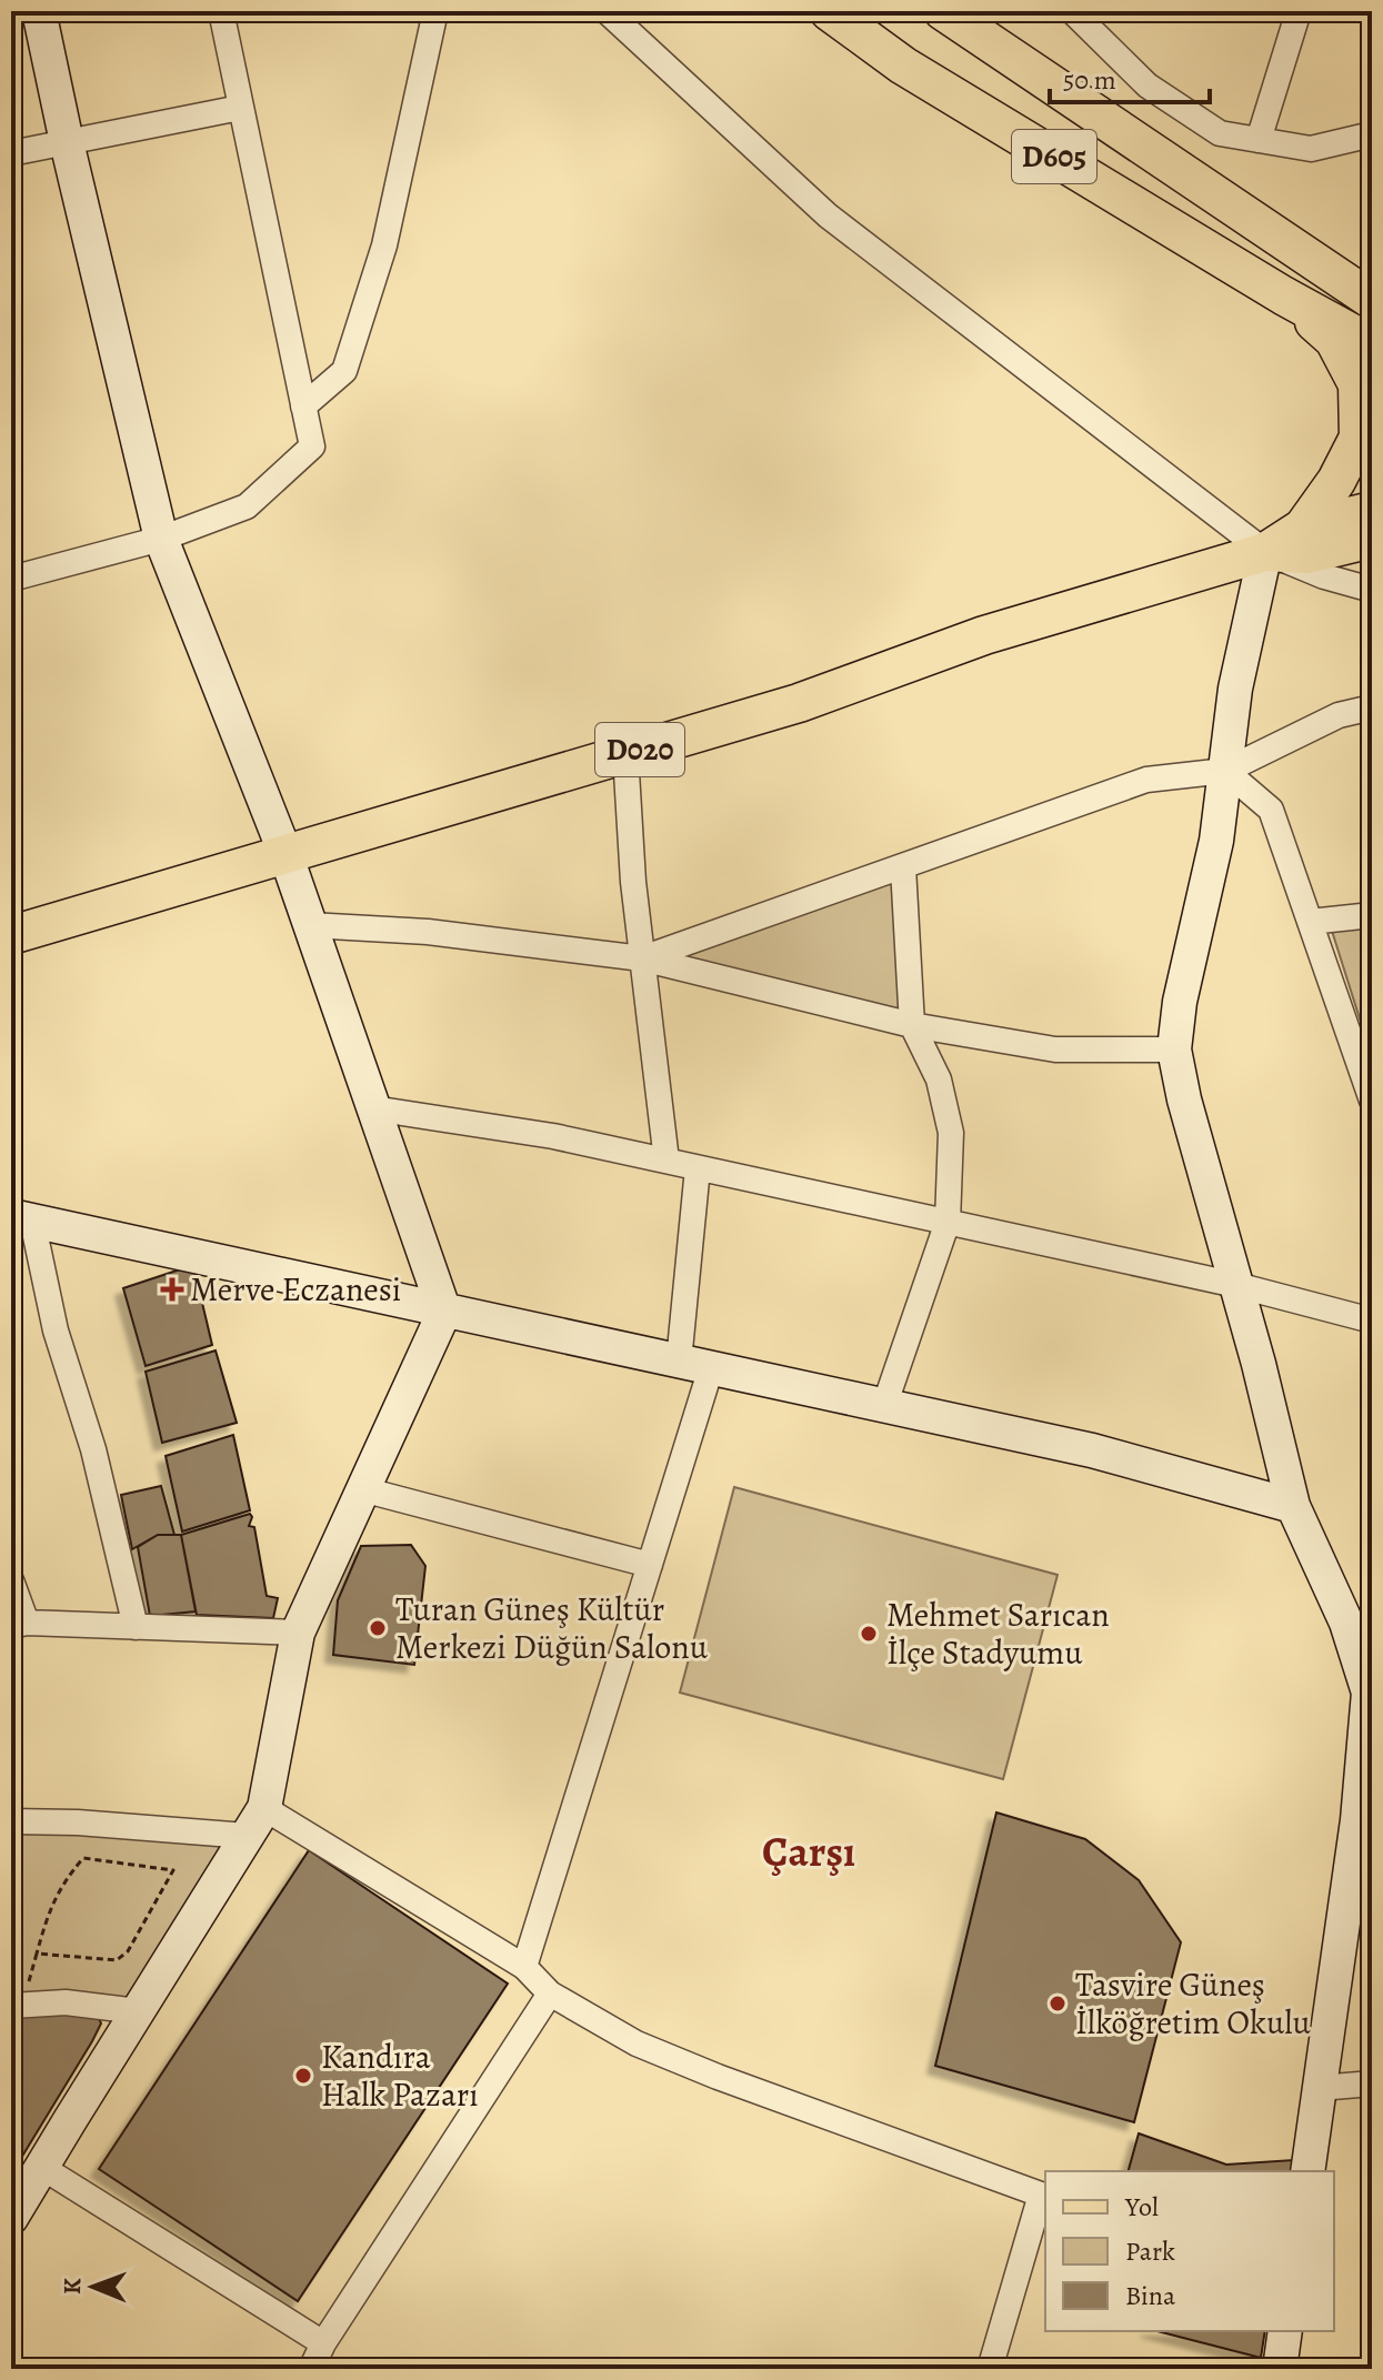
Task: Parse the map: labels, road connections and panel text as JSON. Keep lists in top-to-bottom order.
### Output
{
  "streets": {
    "main road": ["D605", "D020"]
  },
  "districts": ["Çarşı"],
  "places": {
    "health": ["Merve Eczanesi"],
    "other": [
      "Turan Güneş Kültür Merkezi Düğün Salonu",
      "Mehmet Sarıcan İlçe Stadyumu",
      "Tasvire Güneş İlköğretim Okulu",
      "Kandıra Halk Pazarı"
    ]
  },
  "legend": ["Yol", "Park", "Bina"],
  "scale_bar": "50 m",
  "north": "left"
}
